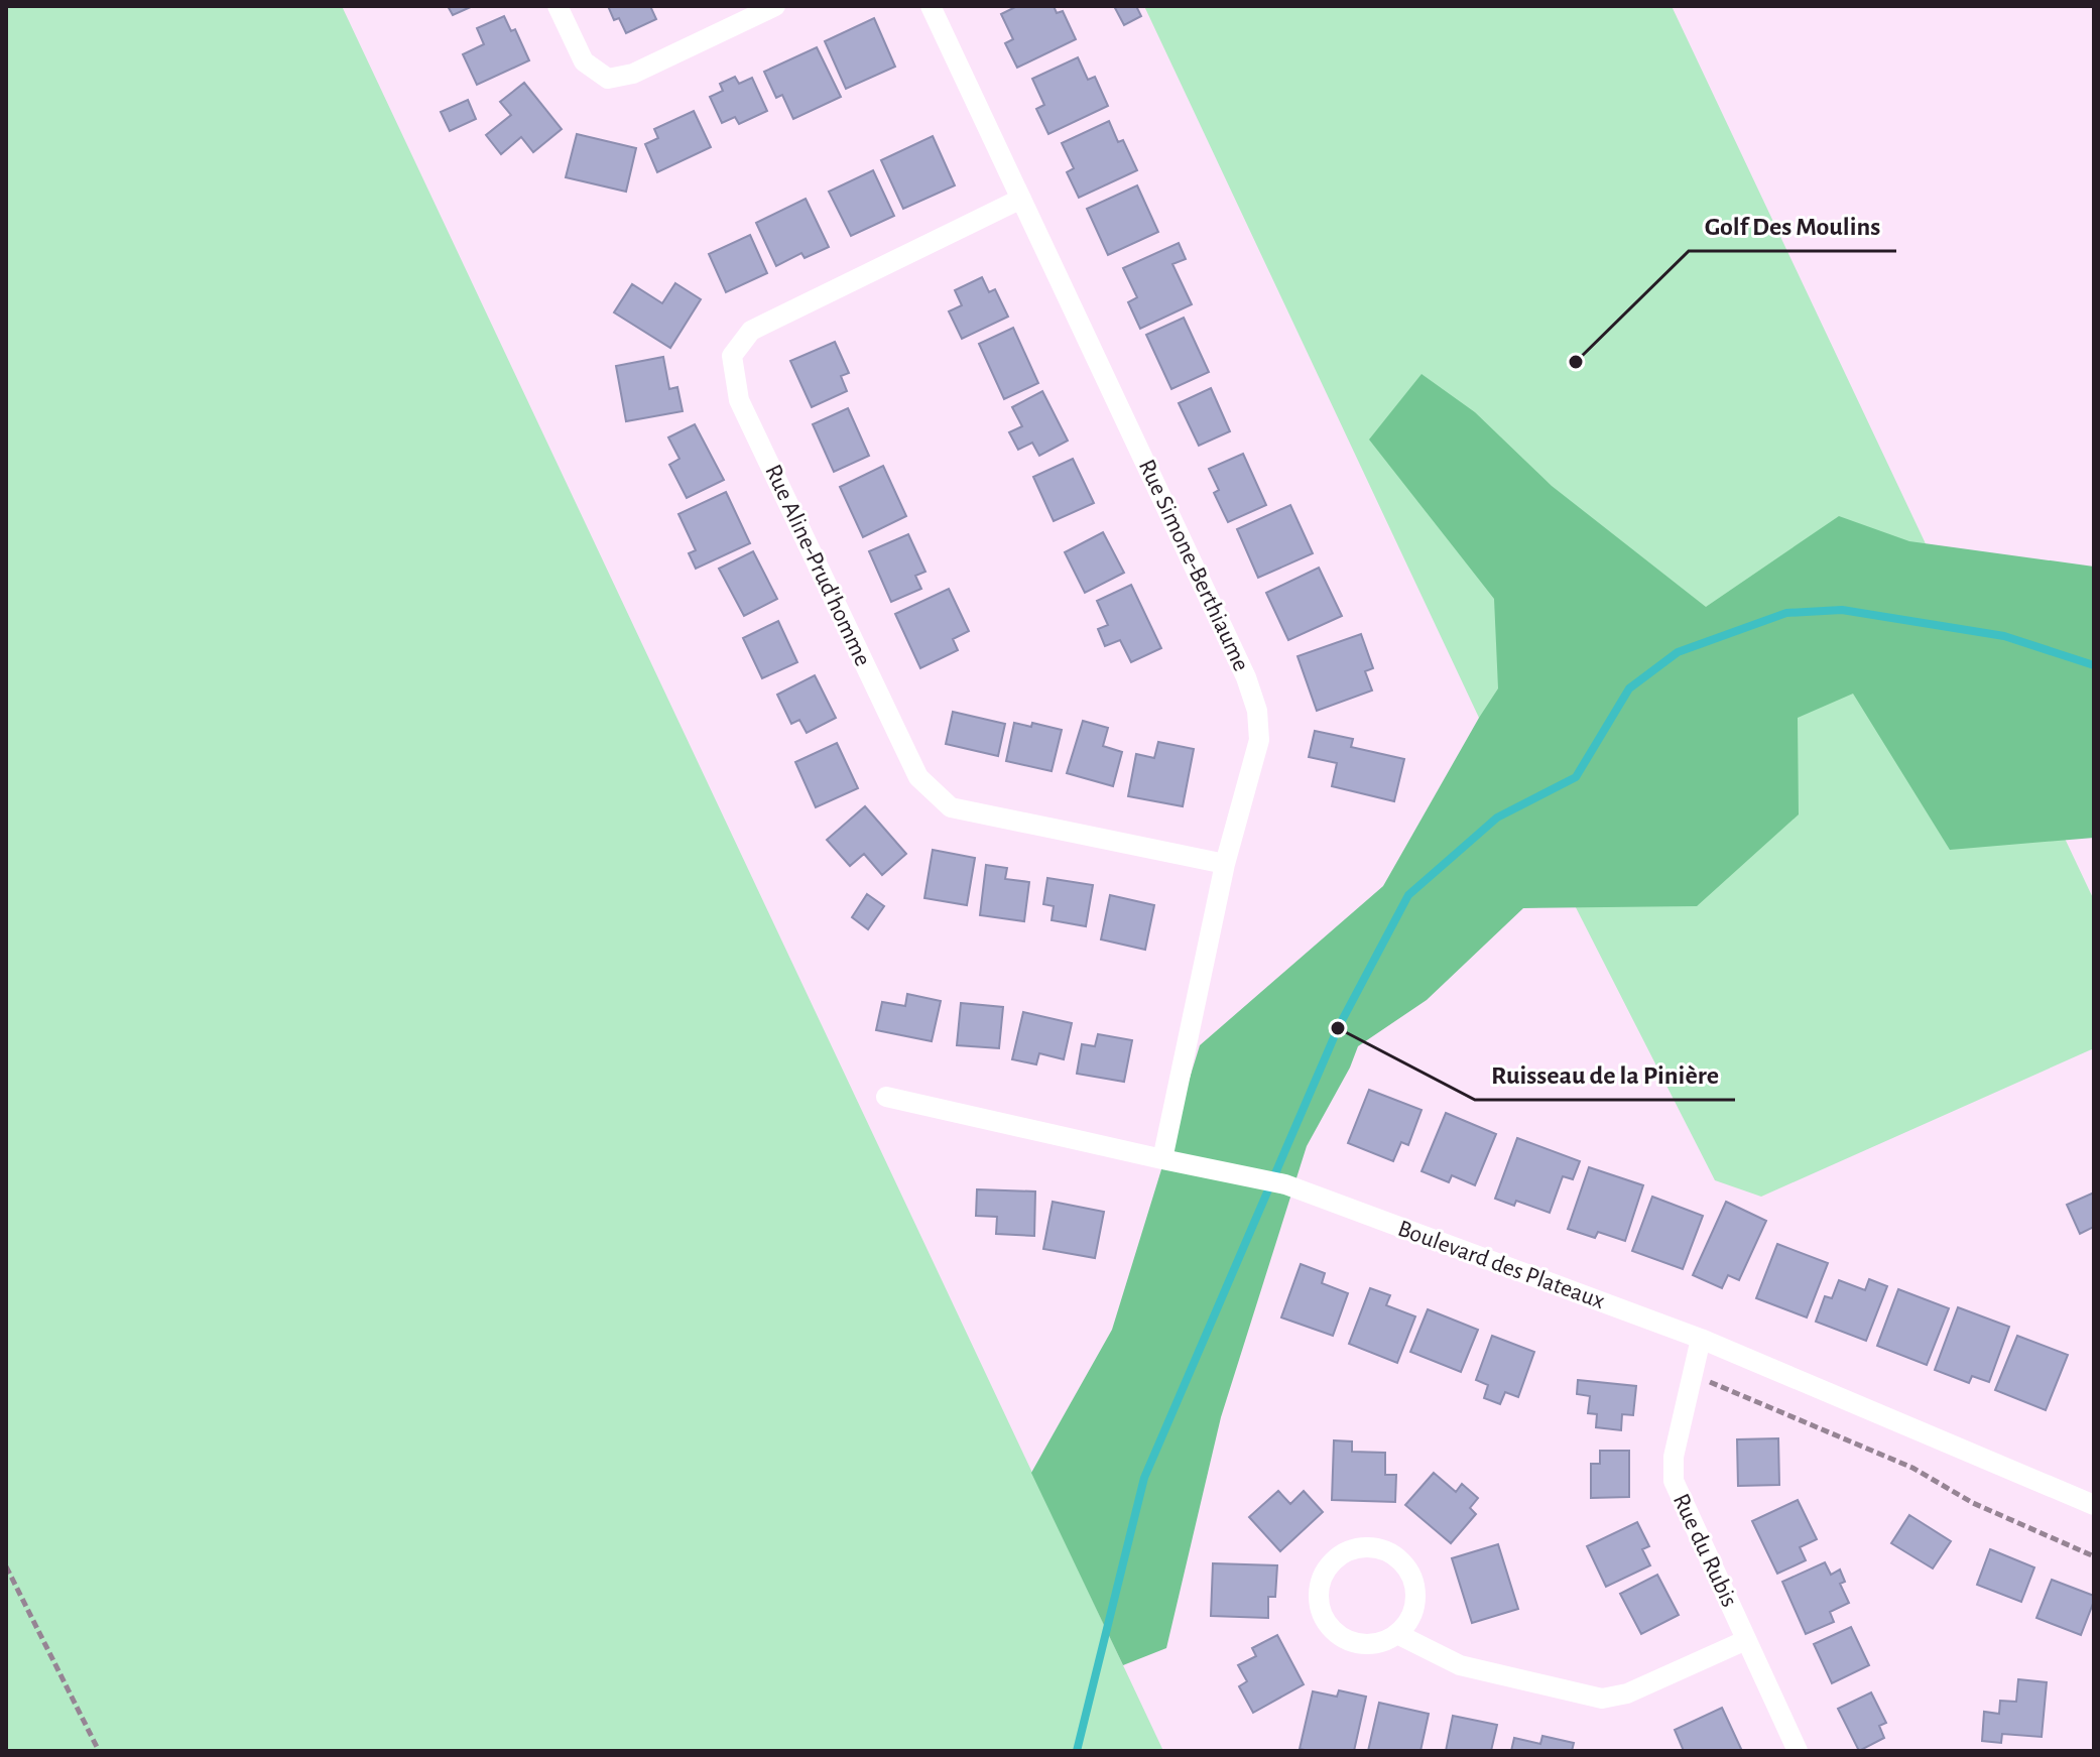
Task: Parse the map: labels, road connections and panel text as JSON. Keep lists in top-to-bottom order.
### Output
{
  "streets": {
    "street": [
      "Rue Aline-Prud'homme",
      "Rue Simone-Berthiaume",
      "Boulevard des Plateaux",
      "Rue du Rubis"
    ]
  },
  "crossings": [
    ["Rue Aline-Prud'homme", "Rue Simone-Berthiaume"],
    ["Rue Simone-Berthiaume", "Boulevard des Plateaux"],
    ["Boulevard des Plateaux", "Rue du Rubis"]
  ],
  "places": ["Golf Des Moulins", "Ruisseau de la Pinière"]
}
